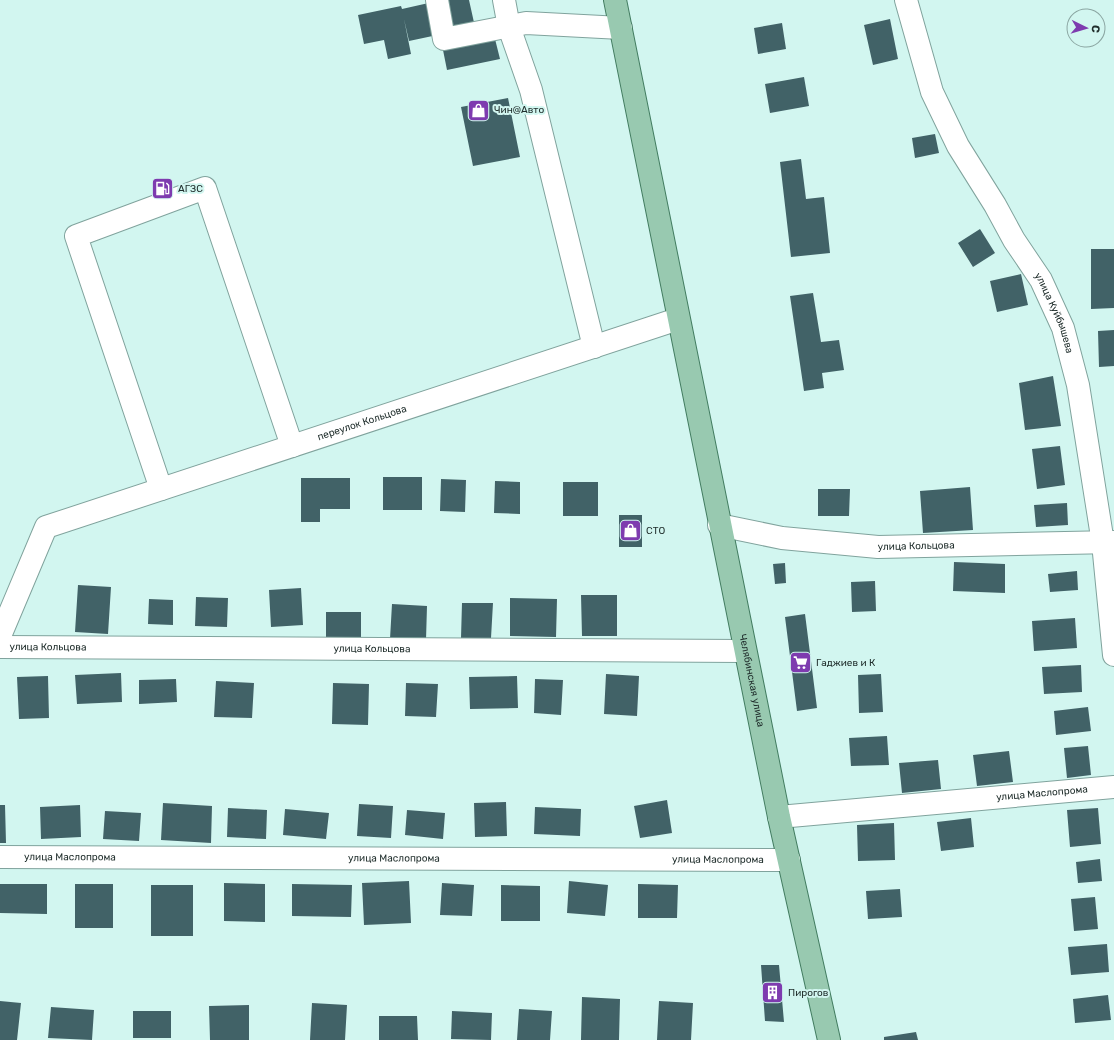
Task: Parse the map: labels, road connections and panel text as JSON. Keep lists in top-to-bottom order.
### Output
{
  "streets": {
    "main road": ["Челябинская улица"],
    "street": [
      "улица Куйбышева",
      "переулок Кольцова",
      "улица Кольцова",
      "улица Маслопрома"
    ]
  },
  "crossings": [
    ["улица Куйбышева", "улица Кольцова"],
    ["переулок Кольцова", "Челябинская улица"],
    ["улица Кольцова", "Челябинская улица"],
    ["Челябинская улица", "улица Маслопрома"]
  ],
  "places": {
    "shop": ["Чин@Авто", "СТО"],
    "fuel station": ["АГЗС"],
    "supermarket": ["Гаджиев и К"],
    "building": ["Пирогов"]
  },
  "north": "right"
}
